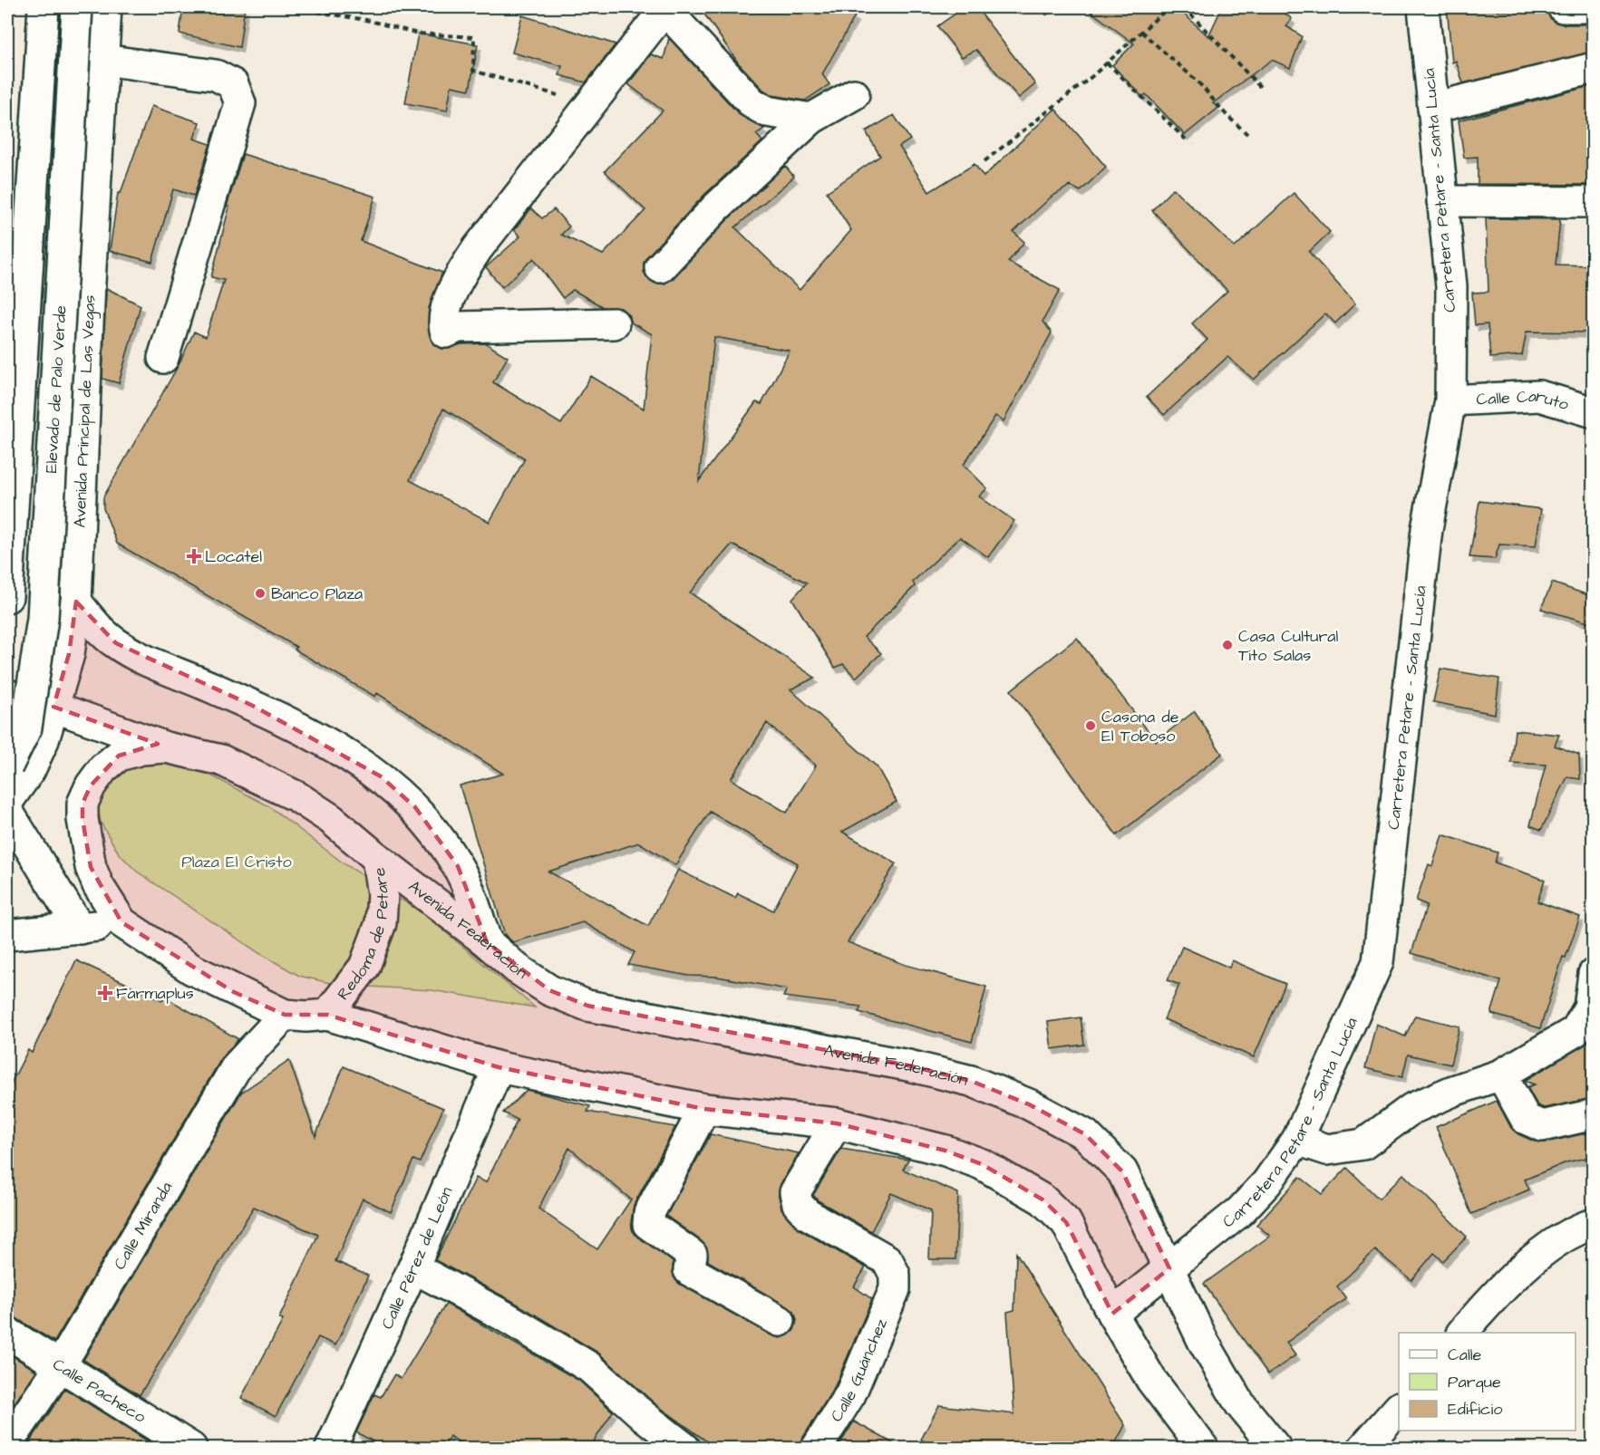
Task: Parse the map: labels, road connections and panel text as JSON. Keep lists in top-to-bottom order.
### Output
{
  "streets": {
    "street": [
      "Carretera Petare - Santa Lucía",
      "Elevado de Palo Verde",
      "Calle Caruto",
      "Avenida Principal de Las Vegas",
      "Avenida Federación",
      "Redoma de Petare",
      "Calle Miranda",
      "Calle Pérez de León",
      "Calle Guánchez",
      "Calle Pacheco"
    ]
  },
  "crossings": [
    ["Carretera Petare - Santa Lucía", "Calle Caruto"],
    ["Carretera Petare - Santa Lucía", "Avenida Federación"],
    ["Avenida Principal de Las Vegas", "Redoma de Petare"],
    ["Avenida Federación", "Redoma de Petare"],
    ["Redoma de Petare", "Calle Miranda"],
    ["Calle Miranda", "Calle Pacheco"]
  ],
  "parks": ["Plaza El Cristo"],
  "places": {
    "health": ["Locatel", "Farmaplus"],
    "other": ["Banco Plaza", "Casa Cultural Tito Salas", "Casona de El Toboso"]
  },
  "legend": ["Calle", "Parque", "Edificio"]
}
